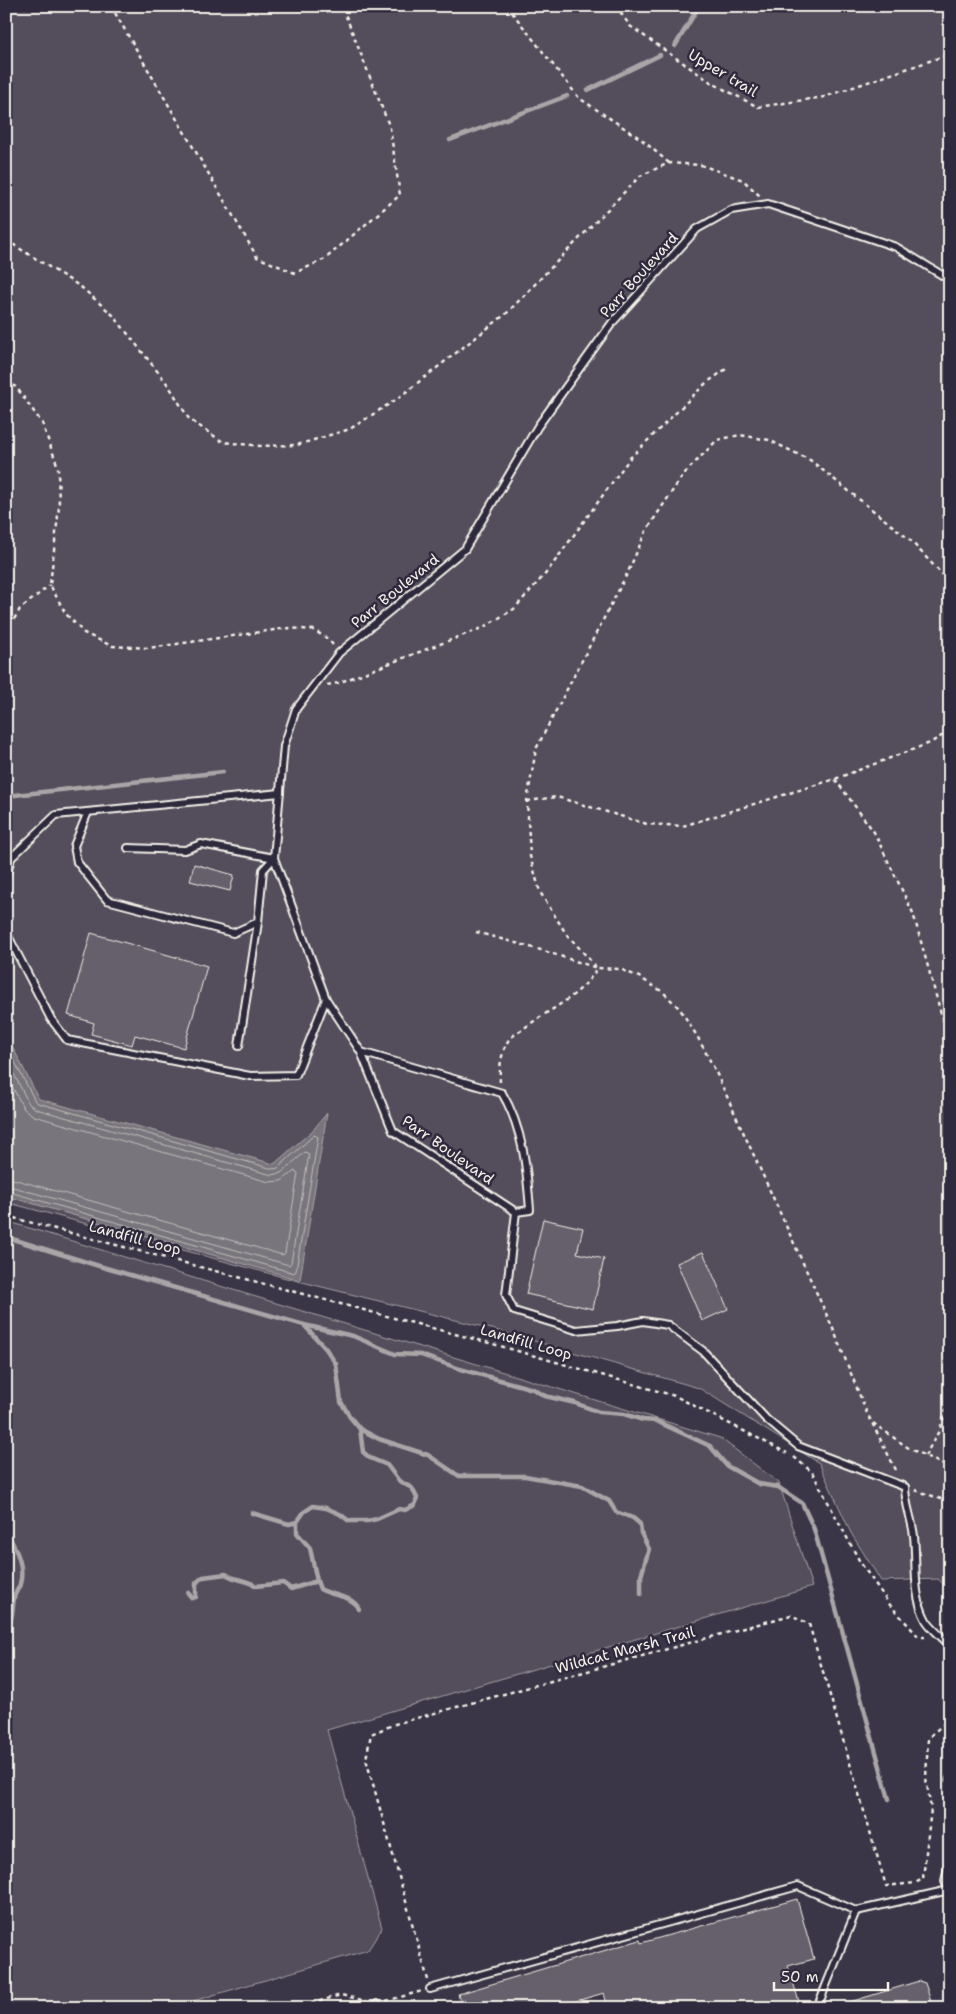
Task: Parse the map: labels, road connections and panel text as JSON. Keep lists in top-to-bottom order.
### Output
{
  "streets": {
    "lane": ["Parr Boulevard"],
    "path": ["Upper trail", "Landfill Loop", "Wildcat Marsh Trail"]
  },
  "scale_bar": "50 m"
}
